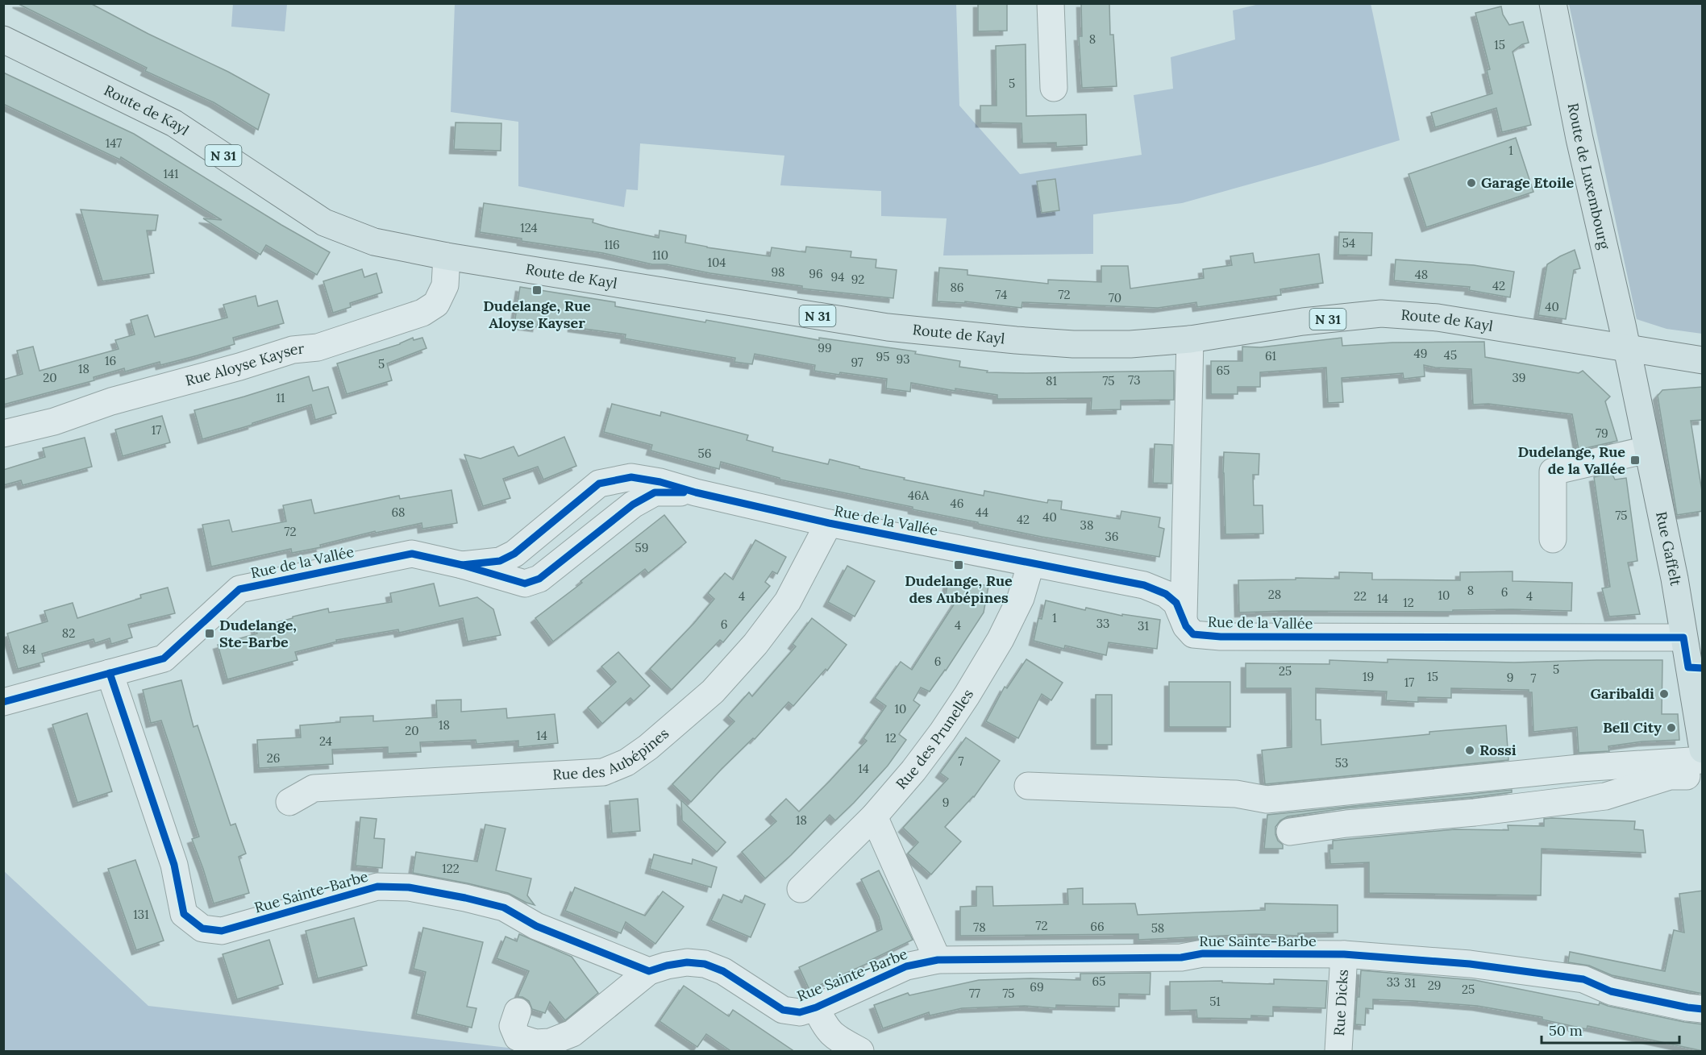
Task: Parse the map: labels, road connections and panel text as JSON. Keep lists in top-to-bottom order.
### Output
{
  "streets": {
    "main road": [
      "Route de Kayl",
      "N 31",
      "Route de Luxembourg",
      "Rue Gaffelt"
    ],
    "street": [
      "Rue Aloyse Kayser",
      "Rue de la Vallée",
      "Rue des Prunelles",
      "Rue des Aubépines",
      "Rue Sainte-Barbe",
      "Rue Dicks"
    ]
  },
  "crossings": [
    ["Route de Kayl", "Route de Luxembourg"],
    ["Route de Kayl", "Rue Aloyse Kayser"],
    ["Route de Kayl", "Rue Gaffelt"],
    ["Route de Luxembourg", "Rue Gaffelt"],
    ["Rue de la Vallée", "Rue Gaffelt"],
    ["Rue de la Vallée", "Rue des Prunelles"],
    ["Rue de la Vallée", "Rue des Aubépines"],
    ["Rue de la Vallée", "Rue Sainte-Barbe"],
    ["Rue Sainte-Barbe", "Rue Dicks"]
  ],
  "places": {
    "other": [
      "Garage Etoile",
      "Garibaldi",
      "Bell City",
      "Rossi"
    ],
    "transit": [
      "Dudelange, Rue Aloyse Kayser",
      "Dudelange, Rue de la Vallée",
      "Dudelange, Rue des Aubépines",
      "Dudelange, Ste-Barbe"
    ]
  },
  "house_numbers": [
    "8",
    "15",
    "5",
    "147",
    "1",
    "141",
    "124",
    "54",
    "116",
    "110",
    "104",
    "98",
    "96",
    "48",
    "94",
    "92",
    "42",
    "86",
    "74",
    "72",
    "70",
    "40",
    "99",
    "49",
    "45",
    "61",
    "95",
    "93",
    "16",
    "97",
    "5",
    "18",
    "65",
    "20",
    "39",
    "73",
    "81",
    "75",
    "11",
    "17",
    "79",
    "56",
    "46A",
    "46",
    "68",
    "44",
    "75",
    "40",
    "42",
    "38",
    "72",
    "36",
    "59",
    "8",
    "6",
    "28",
    "10",
    "4",
    "22",
    "4",
    "14",
    "12",
    "1",
    "33",
    "6",
    "4",
    "31",
    "82",
    "84",
    "6",
    "5",
    "25",
    "19",
    "15",
    "9",
    "7",
    "17",
    "10",
    "18",
    "20",
    "14",
    "12",
    "24",
    "26",
    "7",
    "53",
    "14",
    "9",
    "18",
    "122",
    "131",
    "72",
    "66",
    "78",
    "58",
    "65",
    "33",
    "31",
    "29",
    "69",
    "25",
    "77",
    "75",
    "51"
  ],
  "scale_bar": "50 m"
}
